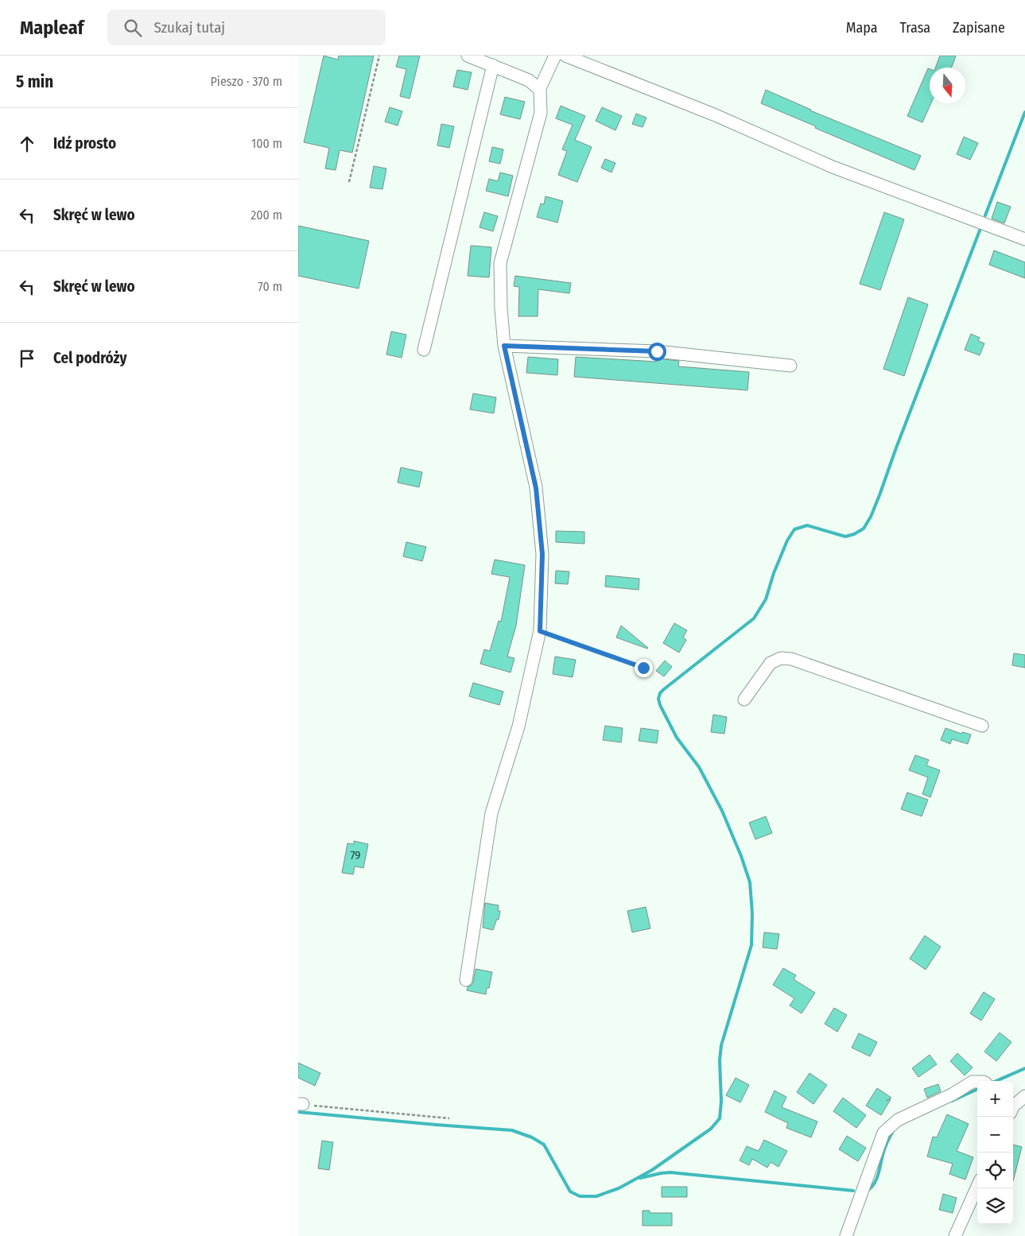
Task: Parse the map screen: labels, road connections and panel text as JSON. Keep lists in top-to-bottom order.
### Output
{
  "house_numbers": ["79"],
  "north": "bottom",
  "page": {
    "header": "Mapleaf",
    "search": "Szukaj tutaj",
    "nav": ["Mapa", "Trasa", "Zapisane"],
    "heading": ["5 min", "Pieszo · 370 m"],
    "list": [
      ["Idź prosto", "100 m"],
      ["Skręć w lewo", "200 m"],
      ["Skręć w lewo", "70 m"],
      "Cel podróży"
    ],
    "map_buttons": ["+", "−"]
  }
}
